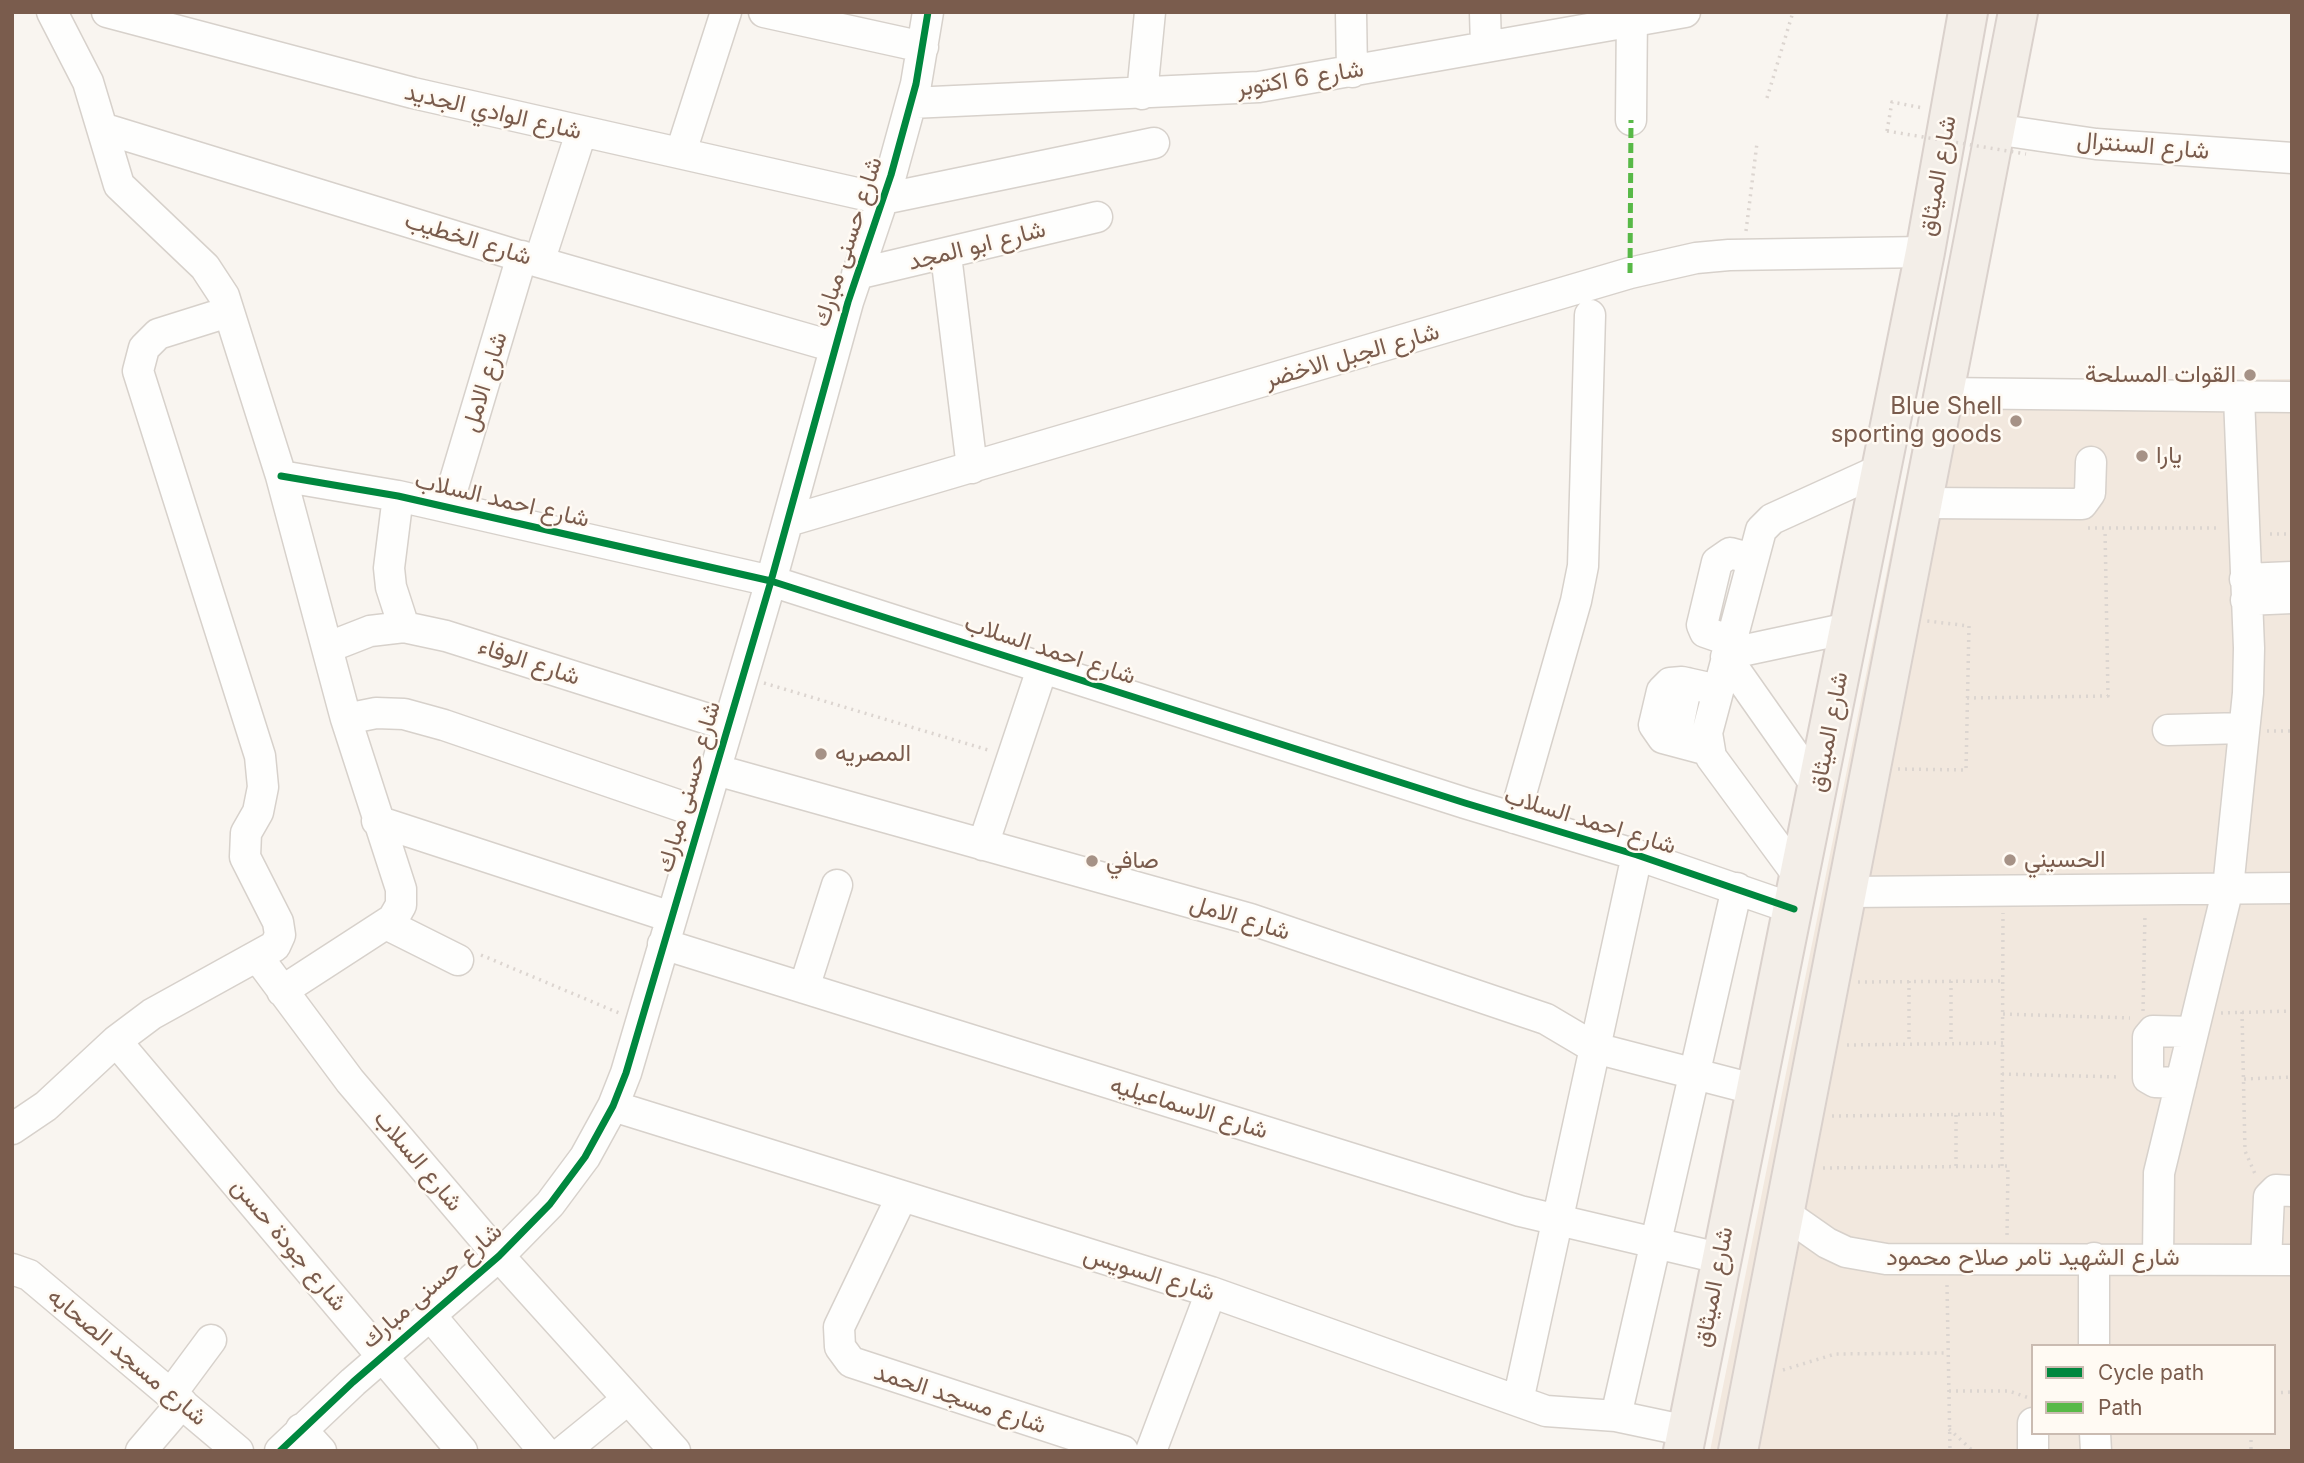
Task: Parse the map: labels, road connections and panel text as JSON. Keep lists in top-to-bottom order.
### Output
{
  "streets": {
    "main road": ["شارع الميثاق"],
    "street": [
      "شارع 6 اكتوبر",
      "شارع الوادي الجديد",
      "شارع السنترال",
      "شارع الخطيب",
      "شارع حسنى مبارك",
      "شارع ابو المجد",
      "شارع الجبل الاخضر",
      "شارع الامل",
      "شارع احمد السلاب",
      "شارع الوفاء",
      "شارع الاسماعيليه",
      "شارع السلاب",
      "شارع جودة حسن",
      "شارع الشهيد تامر صلاح محمود",
      "شارع السويس",
      "شارع مسجد الصحابه",
      "شارع مسجد الحمد"
    ]
  },
  "crossings": [
    ["شارع 6 اكتوبر", "شارع حسنى مبارك"],
    ["شارع الوادي الجديد", "شارع حسنى مبارك"],
    ["شارع الوادي الجديد", "شارع الامل"],
    ["شارع السنترال", "شارع الميثاق"],
    ["شارع الميثاق", "شارع الجبل الاخضر"],
    ["شارع الميثاق", "شارع الامل"],
    ["شارع الميثاق", "شارع احمد السلاب"],
    ["شارع الميثاق", "شارع الاسماعيليه"],
    ["شارع الميثاق", "شارع الشهيد تامر صلاح محمود"],
    ["شارع الميثاق", "شارع السويس"],
    ["شارع الخطيب", "شارع حسنى مبارك"],
    ["شارع الخطيب", "شارع الامل"],
    ["شارع حسنى مبارك", "شارع ابو المجد"],
    ["شارع حسنى مبارك", "شارع الجبل الاخضر"],
    ["شارع حسنى مبارك", "شارع الامل"],
    ["شارع حسنى مبارك", "شارع احمد السلاب"],
    ["شارع حسنى مبارك", "شارع الوفاء"],
    ["شارع حسنى مبارك", "شارع الاسماعيليه"],
    ["شارع حسنى مبارك", "شارع السلاب"],
    ["شارع حسنى مبارك", "شارع جودة حسن"],
    ["شارع حسنى مبارك", "شارع السويس"],
    ["شارع الامل", "شارع احمد السلاب"],
    ["شارع السويس", "شارع مسجد الحمد"]
  ],
  "places": [
    "القوات المسلحة",
    "Blue Shell sporting goods",
    "يارا",
    "المصريه",
    "الحسيني",
    "صافي"
  ],
  "legend": ["Cycle path", "Path"]
}
